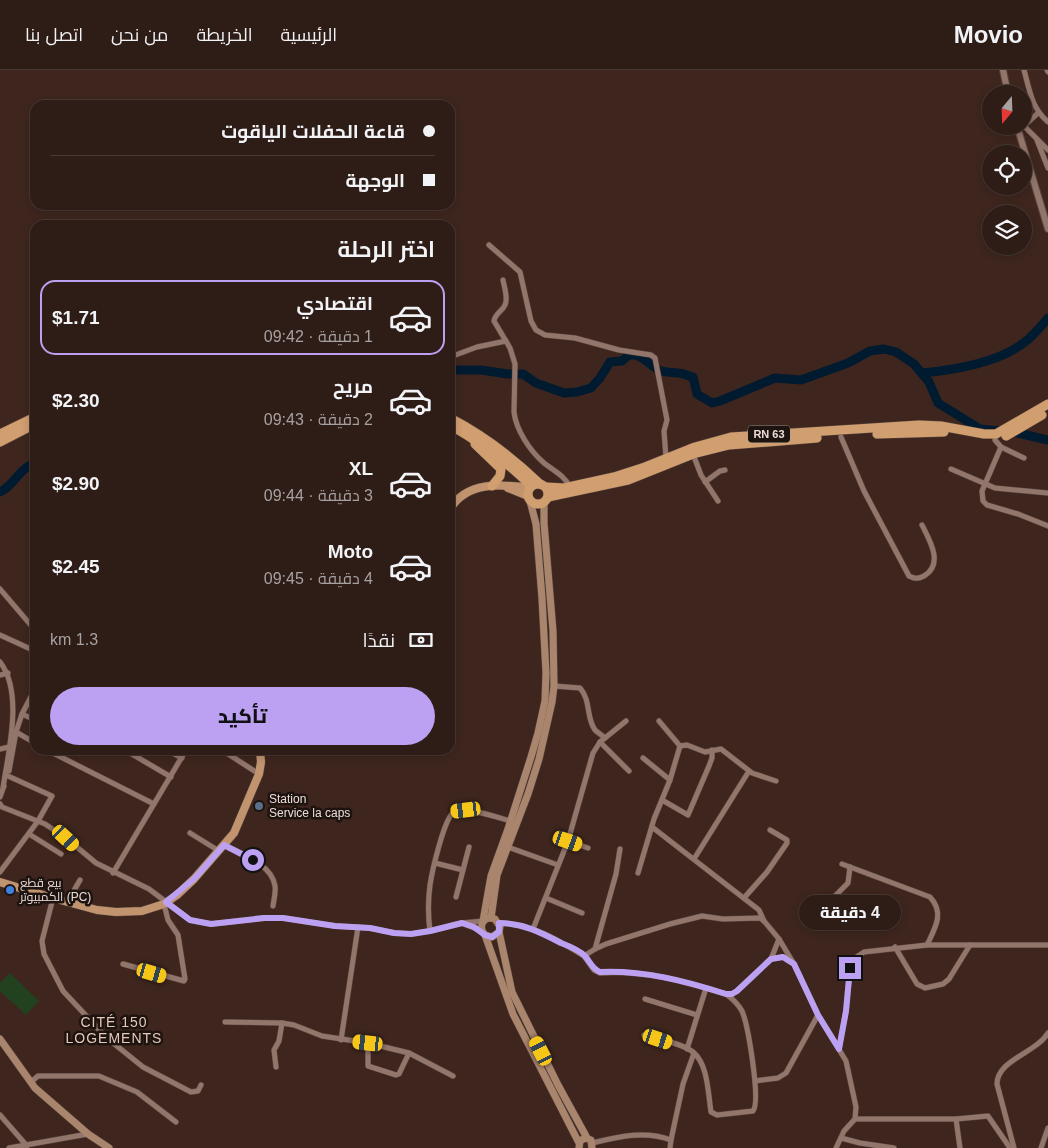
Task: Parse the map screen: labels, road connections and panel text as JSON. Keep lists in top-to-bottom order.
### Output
{
  "streets": {
    "highway": ["RN 63"]
  },
  "districts": ["CITÉ 150 LOGEMENTS"],
  "places": ["Station Service la caps", "بيع قطع الكمبيوتر (PC)"],
  "north": "bottom",
  "page": {
    "header": "Movio",
    "nav": [
      "الرئيسية",
      "الخريطة",
      "من نحن",
      "اتصل بنا"
    ],
    "banner": ["قاعة الحفلات الياقوت", "الوجهة"],
    "heading": "اختر الرحلة",
    "list": [
      {
        "name": "اقتصادي",
        "note": "1 دقيقة · 09:42",
        "value": "$1.71"
      },
      {
        "name": "مريح",
        "note": "2 دقيقة · 09:43",
        "value": "$2.30"
      },
      {
        "name": "XL",
        "note": "3 دقيقة · 09:44",
        "value": "$2.90"
      },
      {
        "name": "Moto",
        "note": "4 دقيقة · 09:45",
        "value": "$2.45"
      }
    ],
    "pay": ["نقدًا", "1.3 km"],
    "buttons": "تأكيد",
    "bubble": "4 دقيقة"
  }
}
